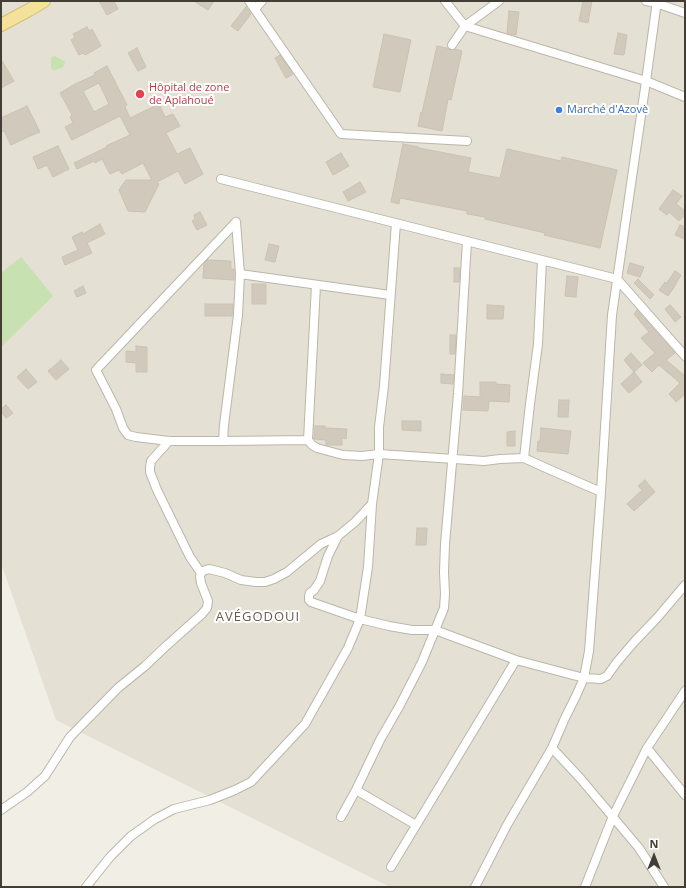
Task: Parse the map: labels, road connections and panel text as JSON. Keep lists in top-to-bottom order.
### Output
{
  "districts": ["AVÉGODOUI"],
  "places": ["Hôpital de zone de Aplahoué", "Marché d'Azovè"],
  "north": "top"
}
